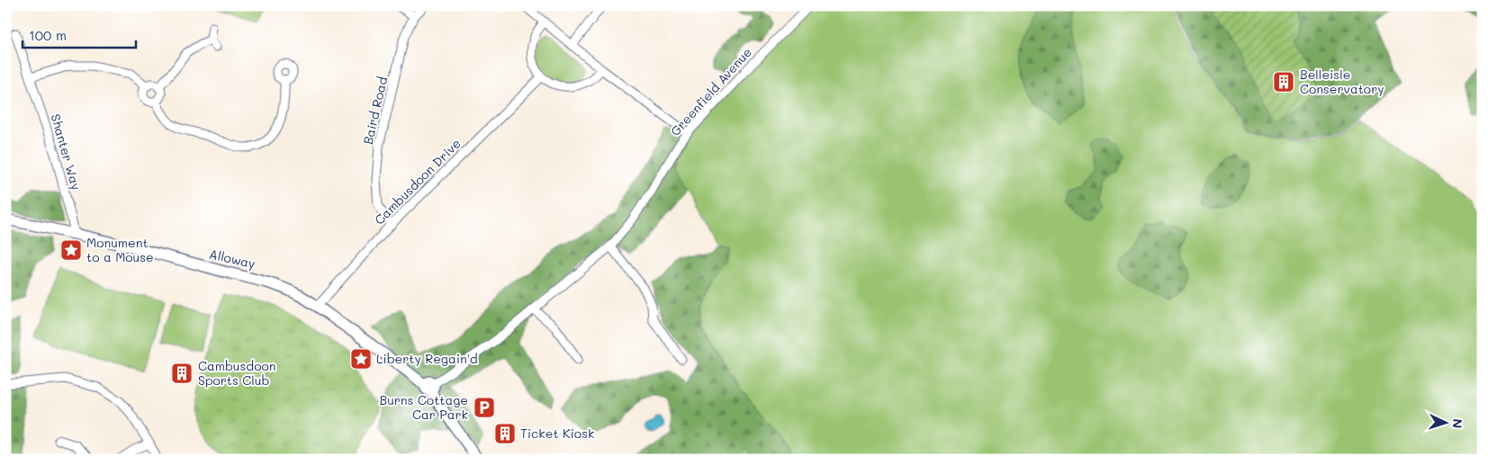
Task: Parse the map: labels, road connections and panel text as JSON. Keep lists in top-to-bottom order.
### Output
{
  "streets": {
    "main road": ["Alloway"],
    "street": [
      "Greenfield Avenue",
      "Baird Road",
      "Shanter Way",
      "Cambusdoon Drive"
    ]
  },
  "crossings": [
    ["Greenfield Avenue", "Alloway"],
    ["Baird Road", "Cambusdoon Drive"],
    ["Shanter Way", "Alloway"],
    ["Cambusdoon Drive", "Alloway"]
  ],
  "places": {
    "building": ["Belleisle Conservatory", "Cambusdoon Sports Club", "Ticket Kiosk"],
    "place": ["Monument to a Mouse", "Liberty Regain'd"],
    "parking": ["Burns Cottage Car Park"]
  },
  "scale_bar": "100 m",
  "north": "right"
}
